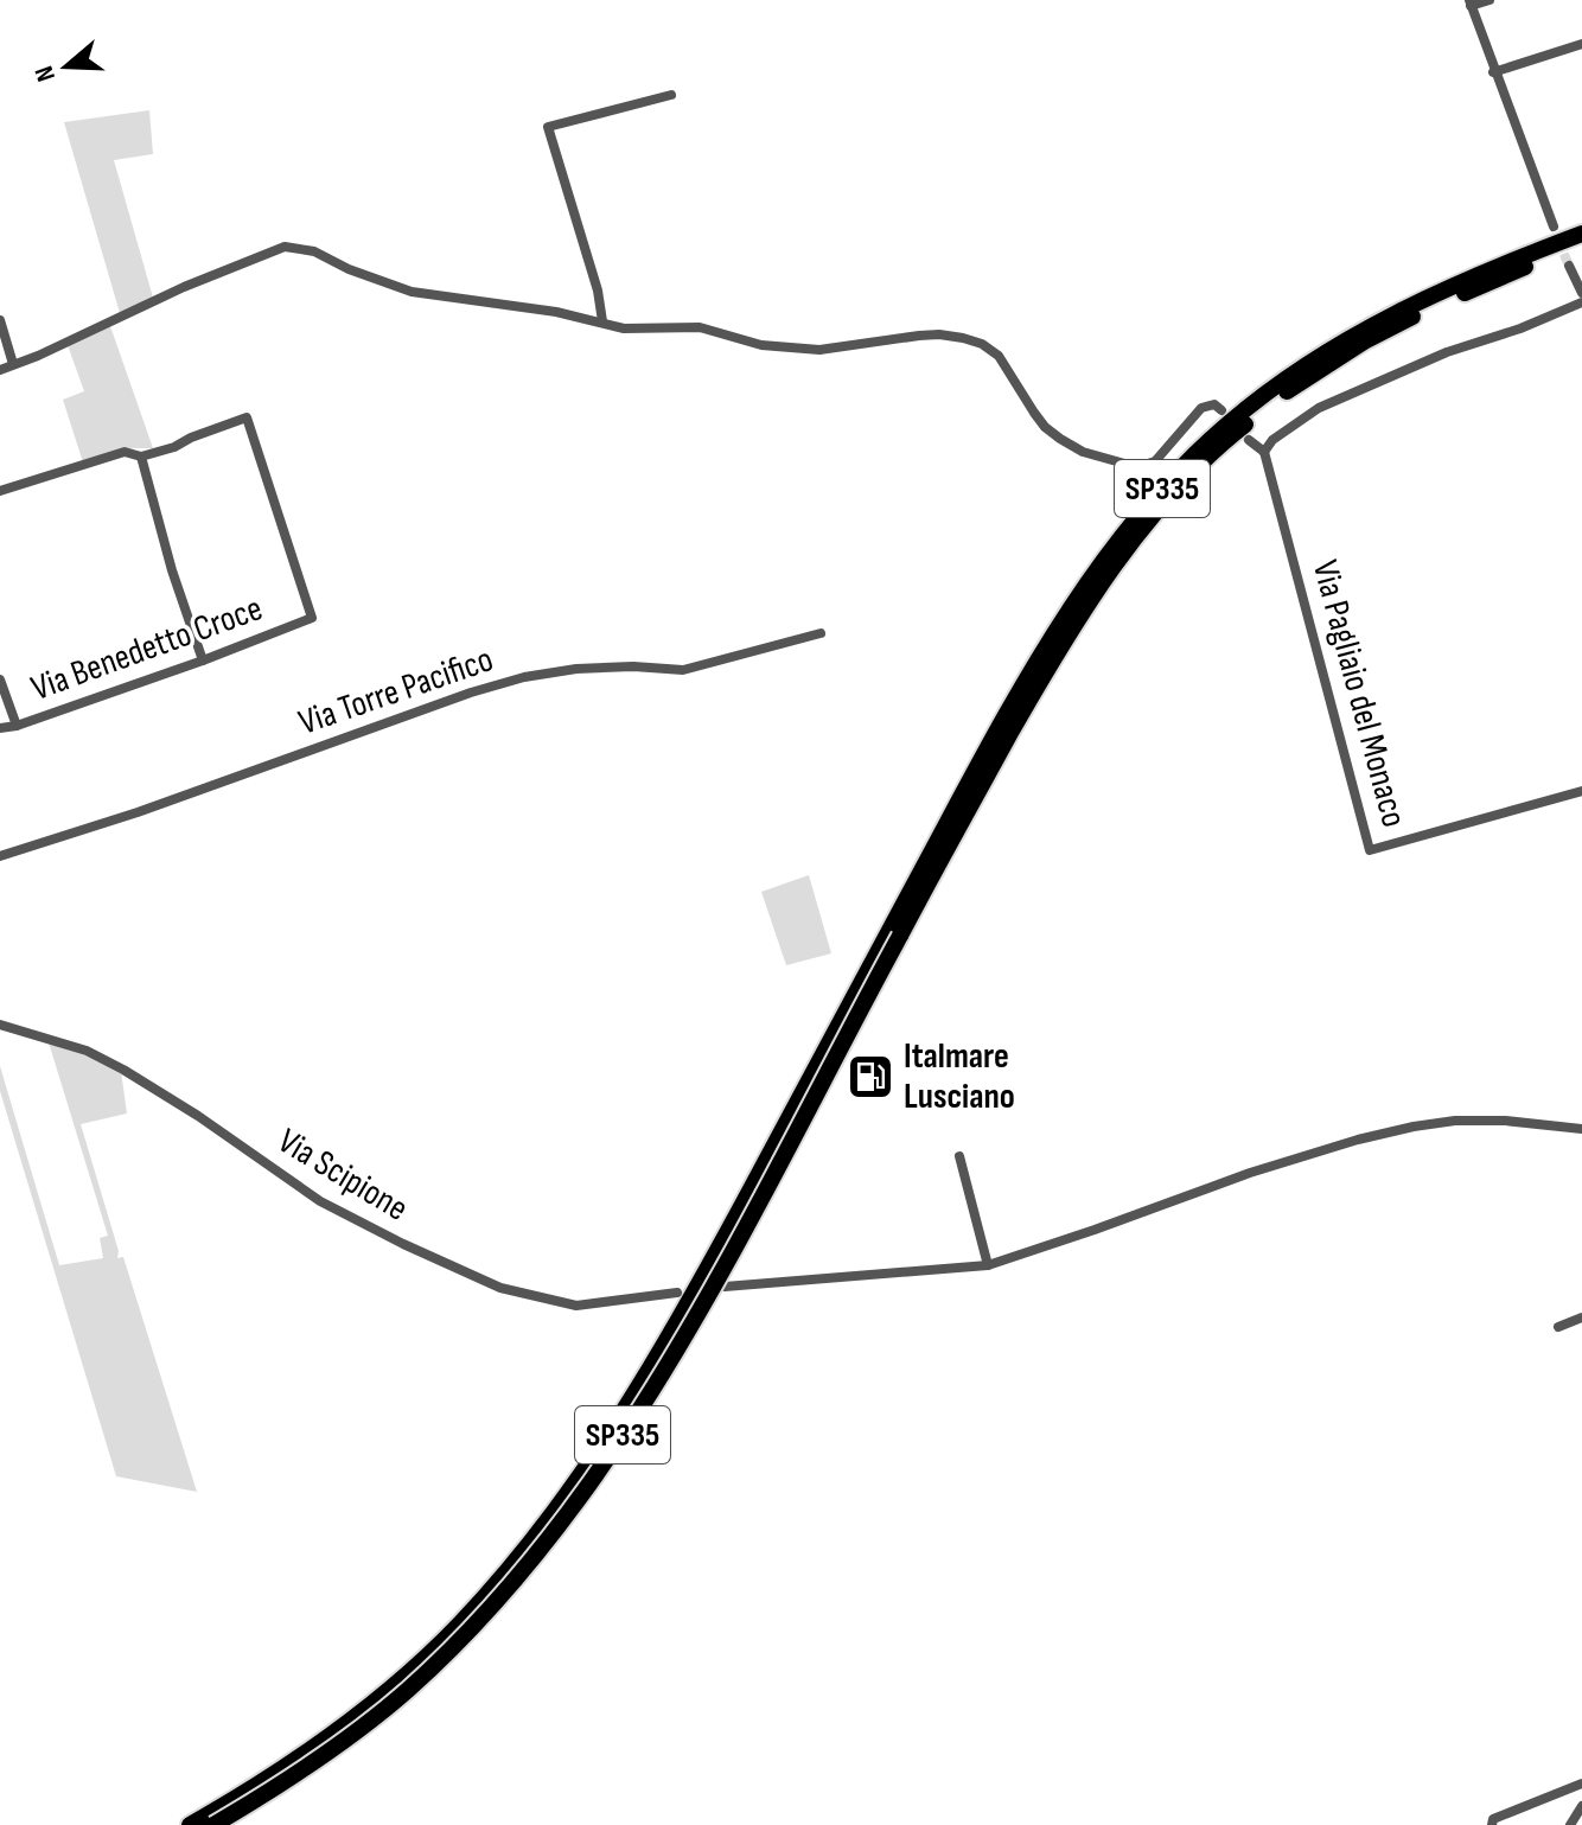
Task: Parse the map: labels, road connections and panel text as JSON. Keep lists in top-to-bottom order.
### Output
{
  "streets": {
    "highway": ["SP335"],
    "street": [
      "Via Benedetto Croce",
      "Via Torre Pacifico",
      "Via Pagliaio del Monaco",
      "Via Scipione"
    ]
  },
  "places": {
    "fuel station": ["Italmare Lusciano"]
  },
  "north": "left"
}
